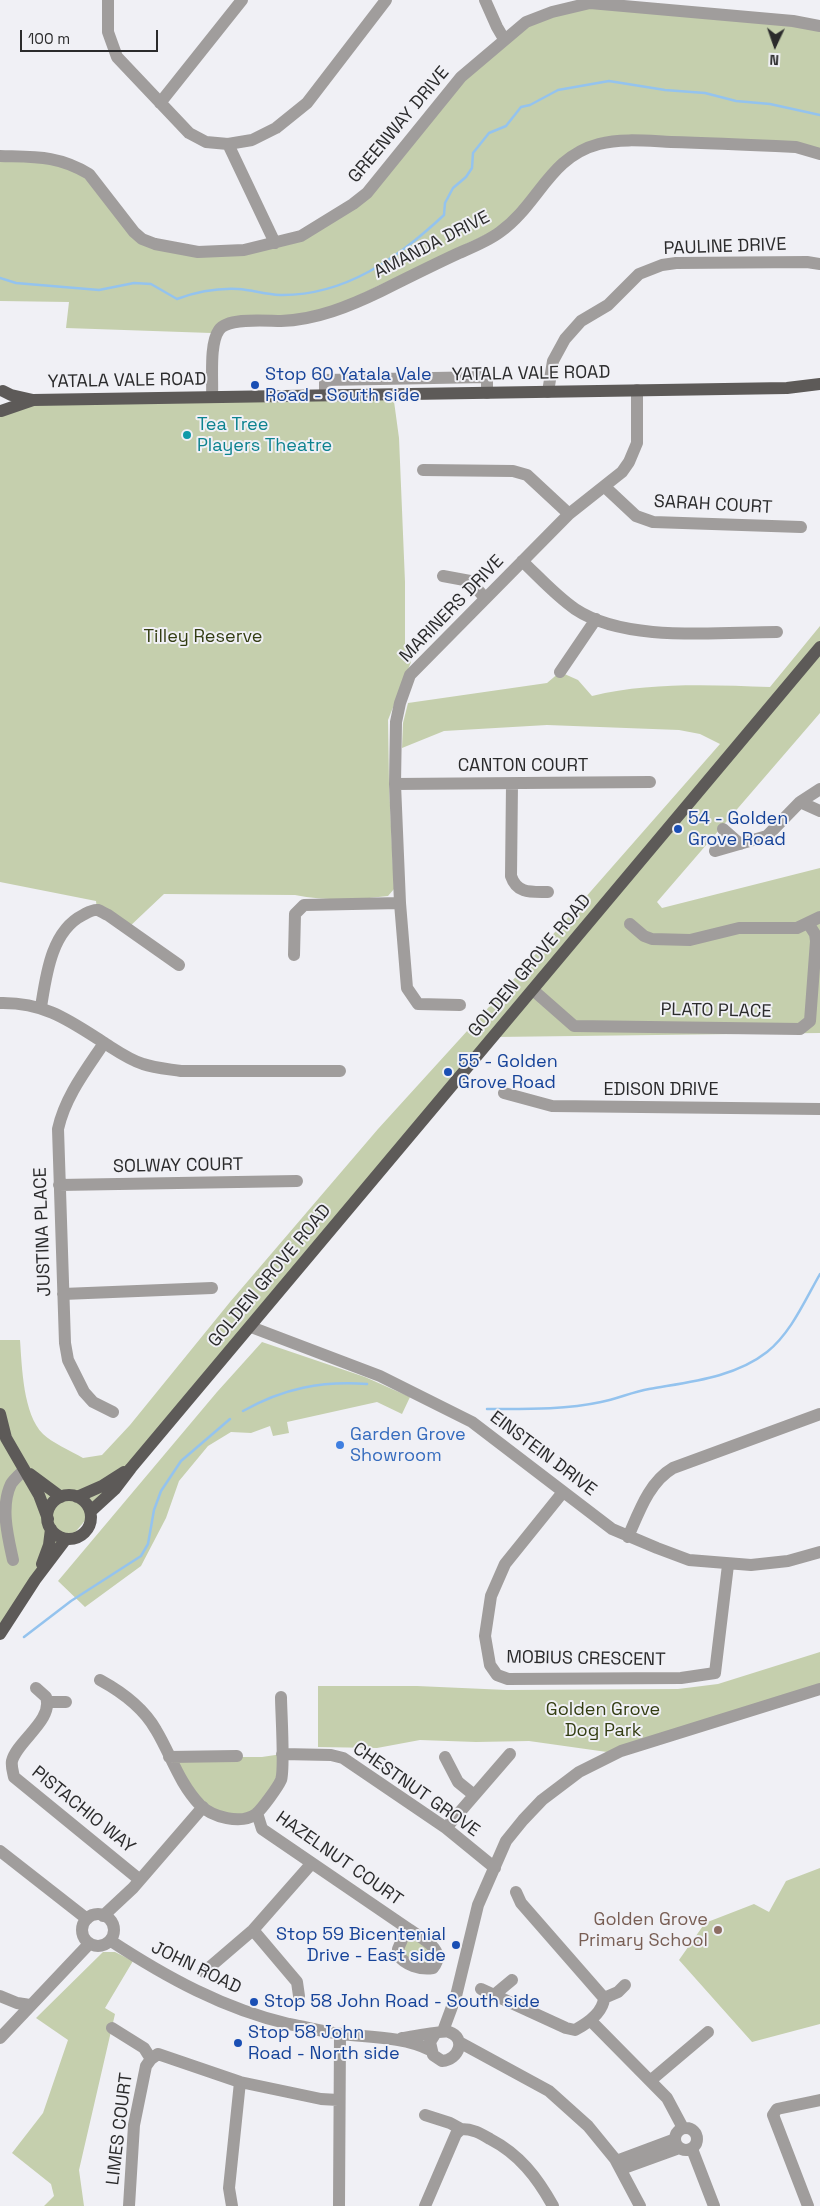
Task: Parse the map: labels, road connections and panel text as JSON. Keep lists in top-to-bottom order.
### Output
{
  "streets": {
    "main road": ["YATALA VALE ROAD", "GOLDEN GROVE ROAD"],
    "street": [
      "GREENWAY DRIVE",
      "AMANDA DRIVE",
      "PAULINE DRIVE",
      "SARAH COURT",
      "MARINERS DRIVE",
      "CANTON COURT",
      "PLATO PLACE",
      "EDISON DRIVE",
      "SOLWAY COURT",
      "JUSTINA PLACE",
      "EINSTEIN DRIVE",
      "MOBIUS CRESCENT",
      "CHESTNUT GROVE",
      "PISTACHIO WAY",
      "HAZELNUT COURT",
      "JOHN ROAD",
      "LIMES COURT"
    ]
  },
  "crossings": [
    ["AMANDA DRIVE", "YATALA VALE ROAD"],
    ["PAULINE DRIVE", "YATALA VALE ROAD"],
    ["YATALA VALE ROAD", "MARINERS DRIVE"],
    ["SARAH COURT", "MARINERS DRIVE"],
    ["MARINERS DRIVE", "CANTON COURT"],
    ["GOLDEN GROVE ROAD", "PLATO PLACE"],
    ["GOLDEN GROVE ROAD", "EINSTEIN DRIVE"],
    ["SOLWAY COURT", "JUSTINA PLACE"],
    ["EINSTEIN DRIVE", "MOBIUS CRESCENT"]
  ],
  "parks": ["Tilley Reserve", "Golden Grove Dog Park"],
  "places": [
    "Stop 60 Yatala Vale Road - South side",
    "Tea Tree Players Theatre",
    "54 - Golden Grove Road",
    "55 - Golden Grove Road",
    "Garden Grove Showroom",
    "Golden Grove Primary School",
    "Stop 59 Bicentenial Drive - East side",
    "Stop 58 John Road - South side",
    "Stop 58 John Road - North side"
  ],
  "scale_bar": "100 m",
  "north": "bottom"
}
